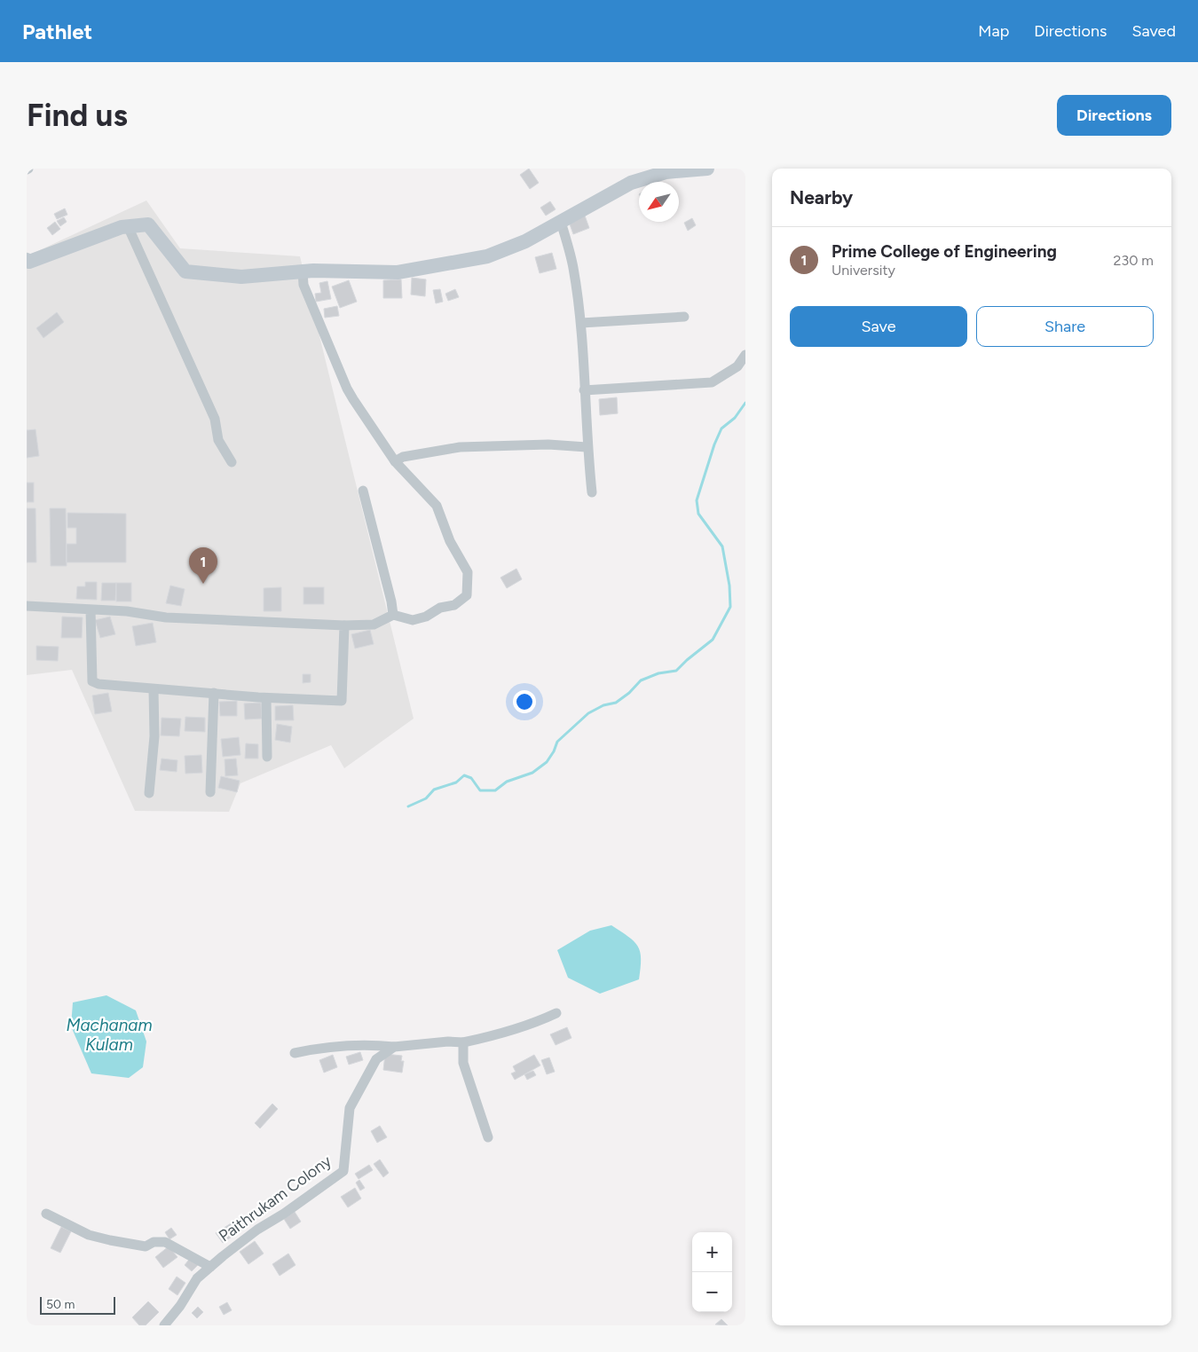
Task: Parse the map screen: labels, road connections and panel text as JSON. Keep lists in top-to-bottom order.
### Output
{
  "streets": {
    "street": ["Paithrukam Colony"]
  },
  "water": ["Machanam Kulam"],
  "scale_bar": "50 m",
  "north": "bottom left",
  "page": {
    "header": "Pathlet",
    "nav": ["Map", "Directions", "Saved"],
    "buttons": [
      "Directions",
      ["Save", "Share"]
    ],
    "title": "Find us",
    "heading": "Nearby",
    "list": [
      {
        "mark": "1",
        "name": "Prime College of Engineering",
        "note": "University",
        "value": "230 m"
      }
    ],
    "pins": "1",
    "map_buttons": ["+", "−"],
    "scale": "50 m"
  }
}
